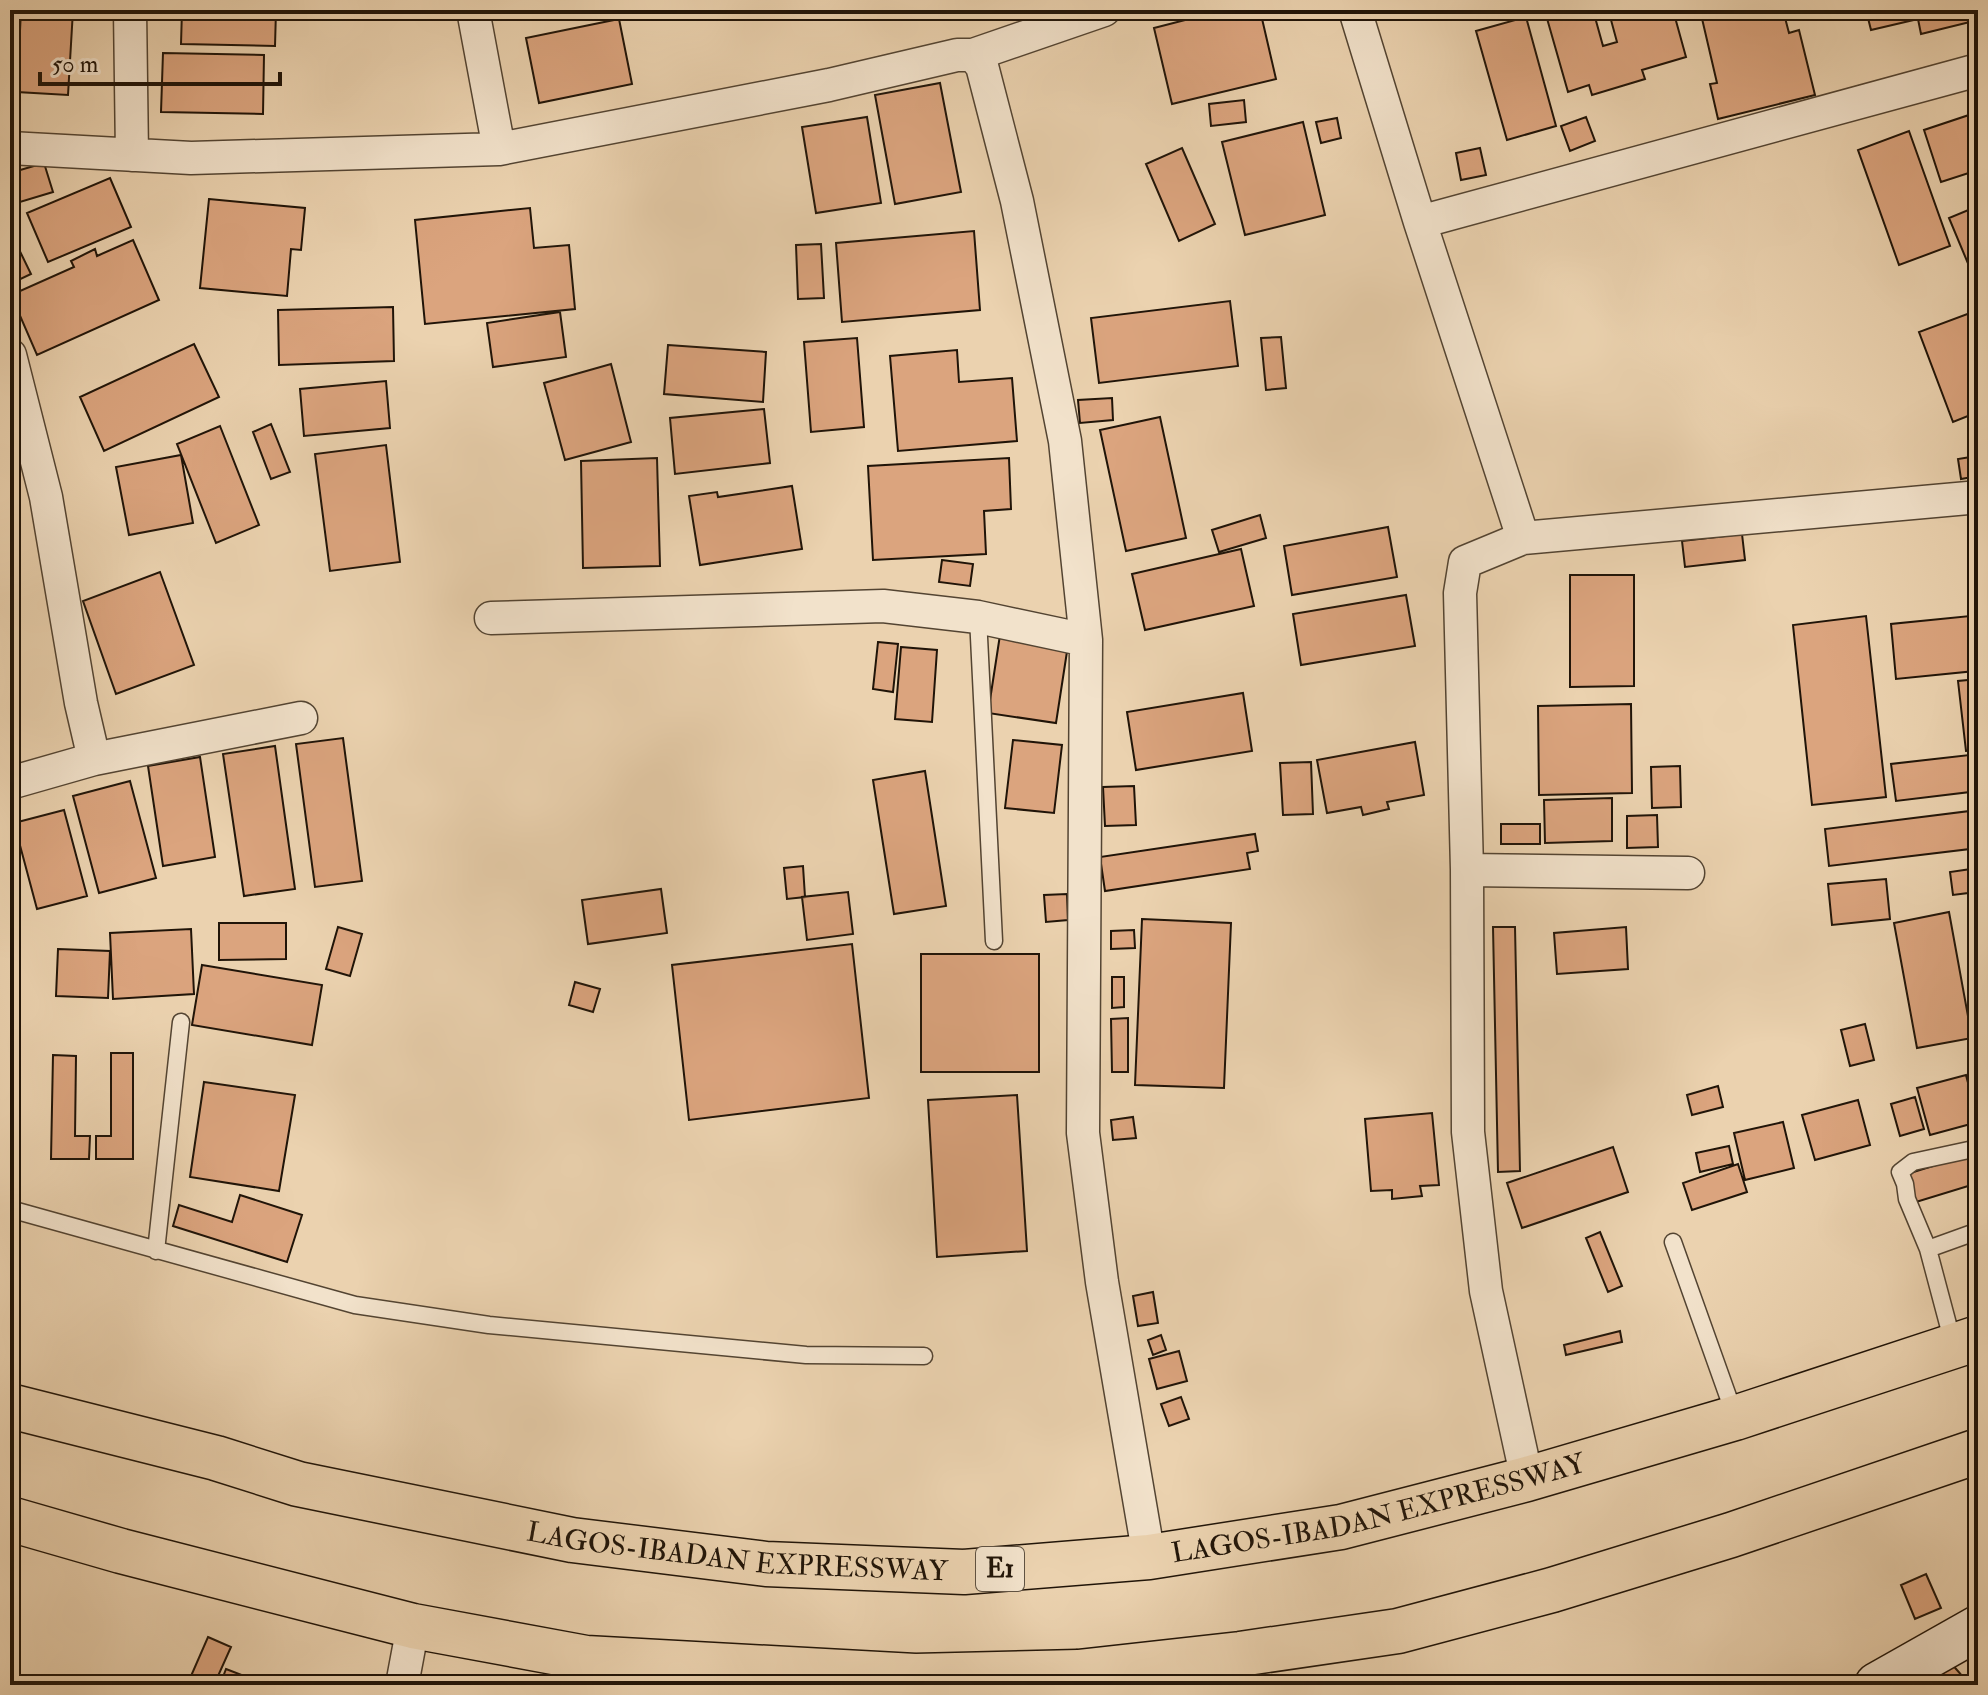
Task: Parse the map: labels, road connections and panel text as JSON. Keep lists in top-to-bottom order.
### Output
{
  "streets": {
    "highway": ["LAGOS-IBADAN EXPRESSWAY", "E1"]
  },
  "scale_bar": "50 m"
}
